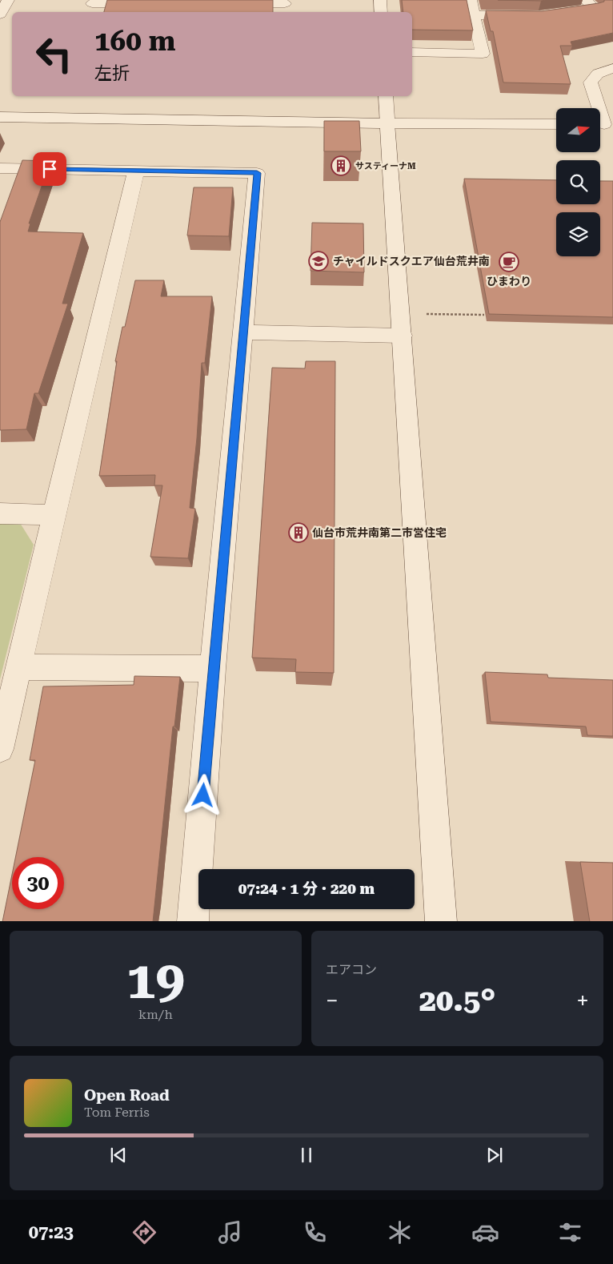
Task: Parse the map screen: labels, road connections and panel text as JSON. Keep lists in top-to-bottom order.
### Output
{
  "places": {
    "building": ["サスティーナM", "仙台市荒井南第二市営住宅"],
    "school or university": ["チャイルドスクエア仙台荒井南"],
    "cafe": ["ひまわり"]
  },
  "north": "right",
  "page": {
    "turn": ["160 m", "左折"],
    "limit": "30",
    "trip": "07:24 · 1 分 · 220 m",
    "tile": [
      ["19", "km/h"],
      "エアコン"
    ],
    "heat": ["−", "20.5°", "+"],
    "song": ["Open Road", "Tom Ferris"],
    "tabs": "07:23"
  }
}
